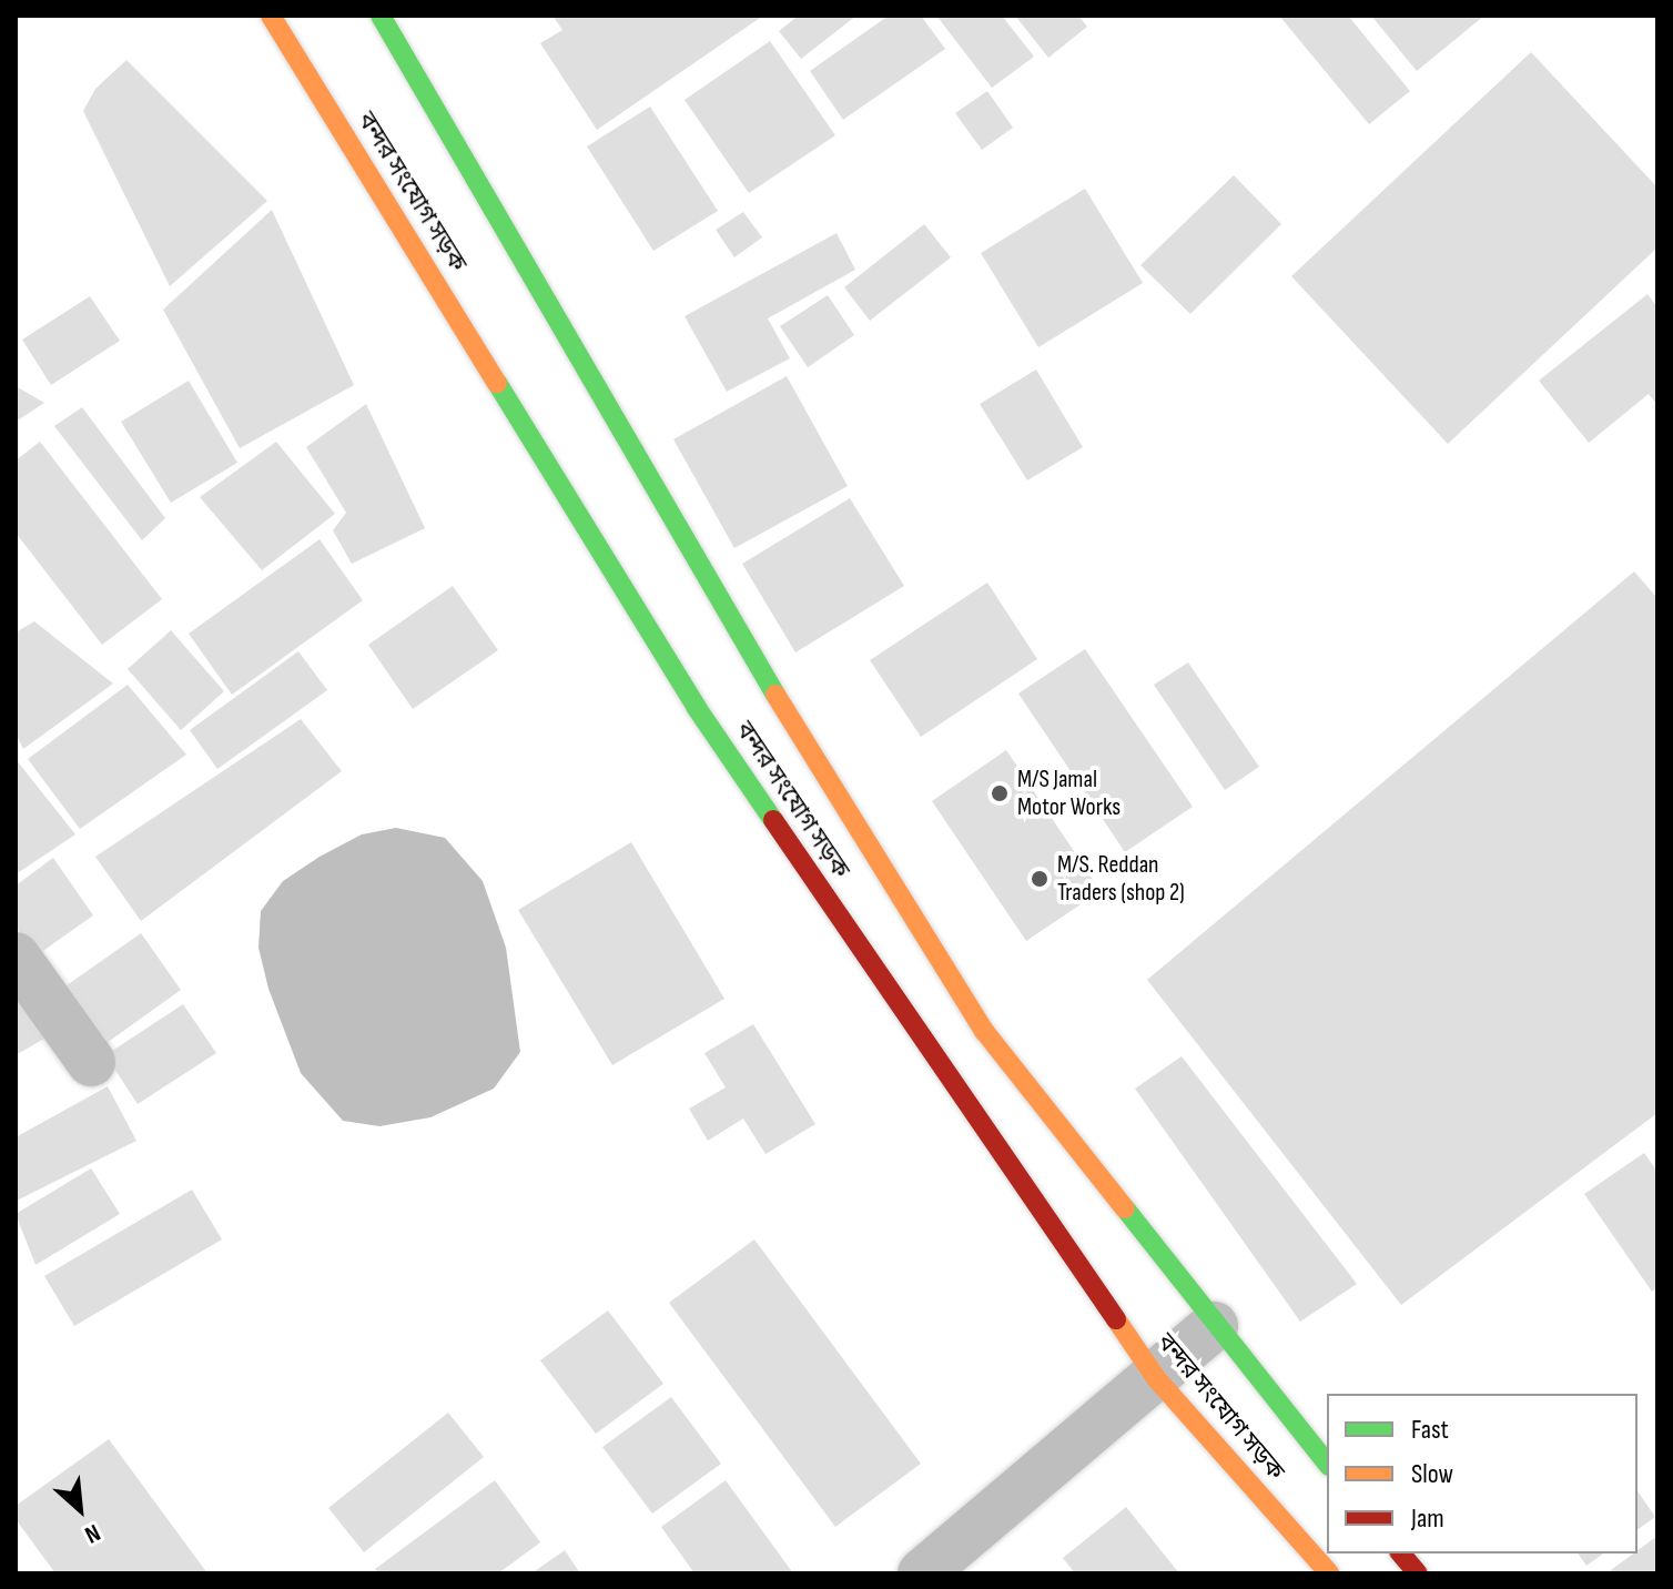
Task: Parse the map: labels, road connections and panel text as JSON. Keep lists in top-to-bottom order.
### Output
{
  "streets": {
    "highway": ["বন্দর সংযোগ সড়ক"]
  },
  "places": ["M/S Jamal Motor Works", "M/S. Reddan Traders (shop 2)"],
  "legend": ["Fast", "Slow", "Jam"],
  "north": "bottom right"
}
